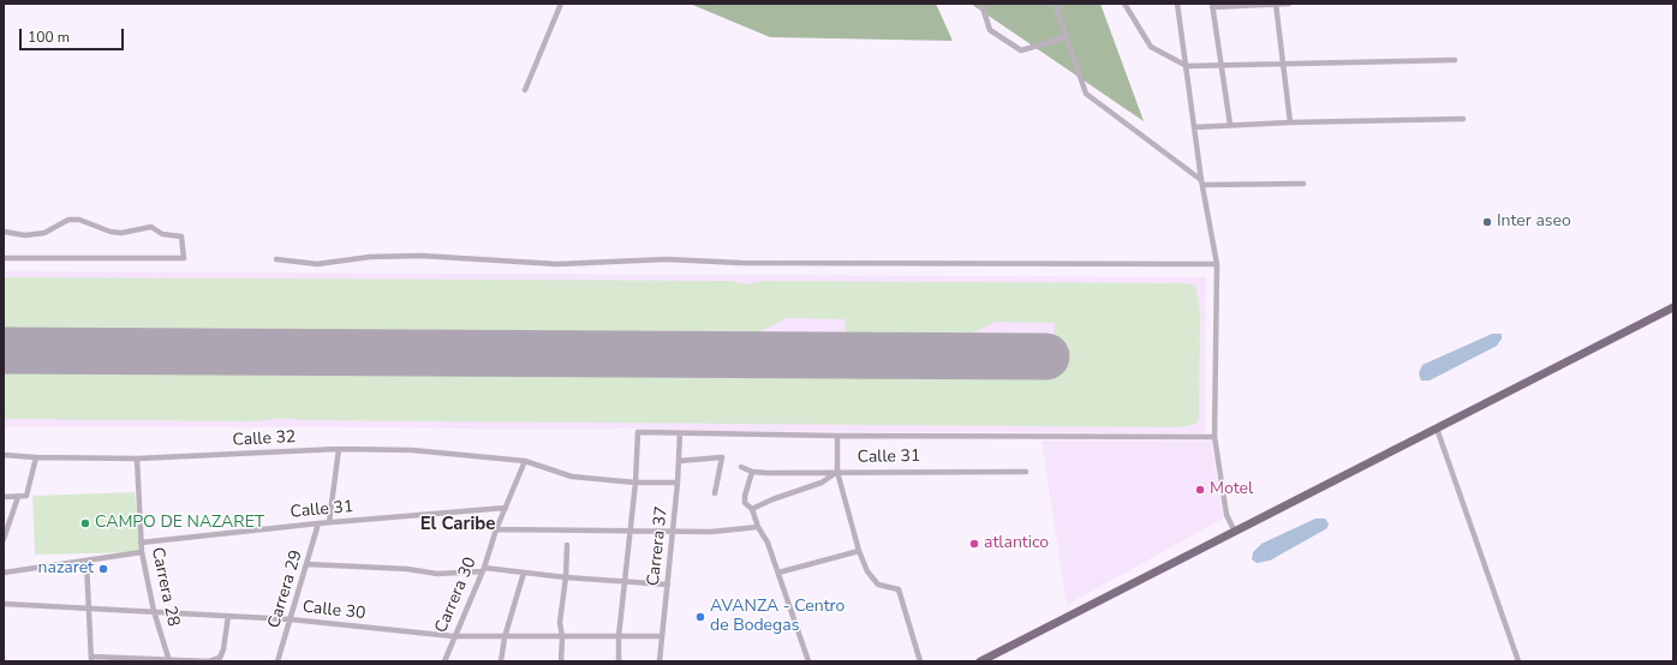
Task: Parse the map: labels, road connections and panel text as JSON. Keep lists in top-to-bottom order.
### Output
{
  "streets": {
    "street": [
      "Calle 32",
      "Calle 31",
      "Carrera 37",
      "Carrera 28",
      "Carrera 29",
      "Carrera 30",
      "Calle 30"
    ]
  },
  "crossings": [
    ["Calle 32", "Carrera 37"],
    ["Calle 32", "Carrera 28"],
    ["Calle 32", "Carrera 30"],
    ["Calle 31", "Carrera 28"],
    ["Calle 31", "Carrera 29"],
    ["Calle 31", "Carrera 30"],
    ["Carrera 37", "Calle 30"],
    ["Carrera 28", "Calle 30"],
    ["Carrera 29", "Calle 30"],
    ["Carrera 30", "Calle 30"]
  ],
  "districts": ["El Caribe"],
  "places": [
    "Inter aseo",
    "Motel",
    "CAMPO DE NAZARET",
    "atlantico",
    "nazaret",
    "AVANZA - Centro de Bodegas"
  ],
  "scale_bar": "100 m"
}
